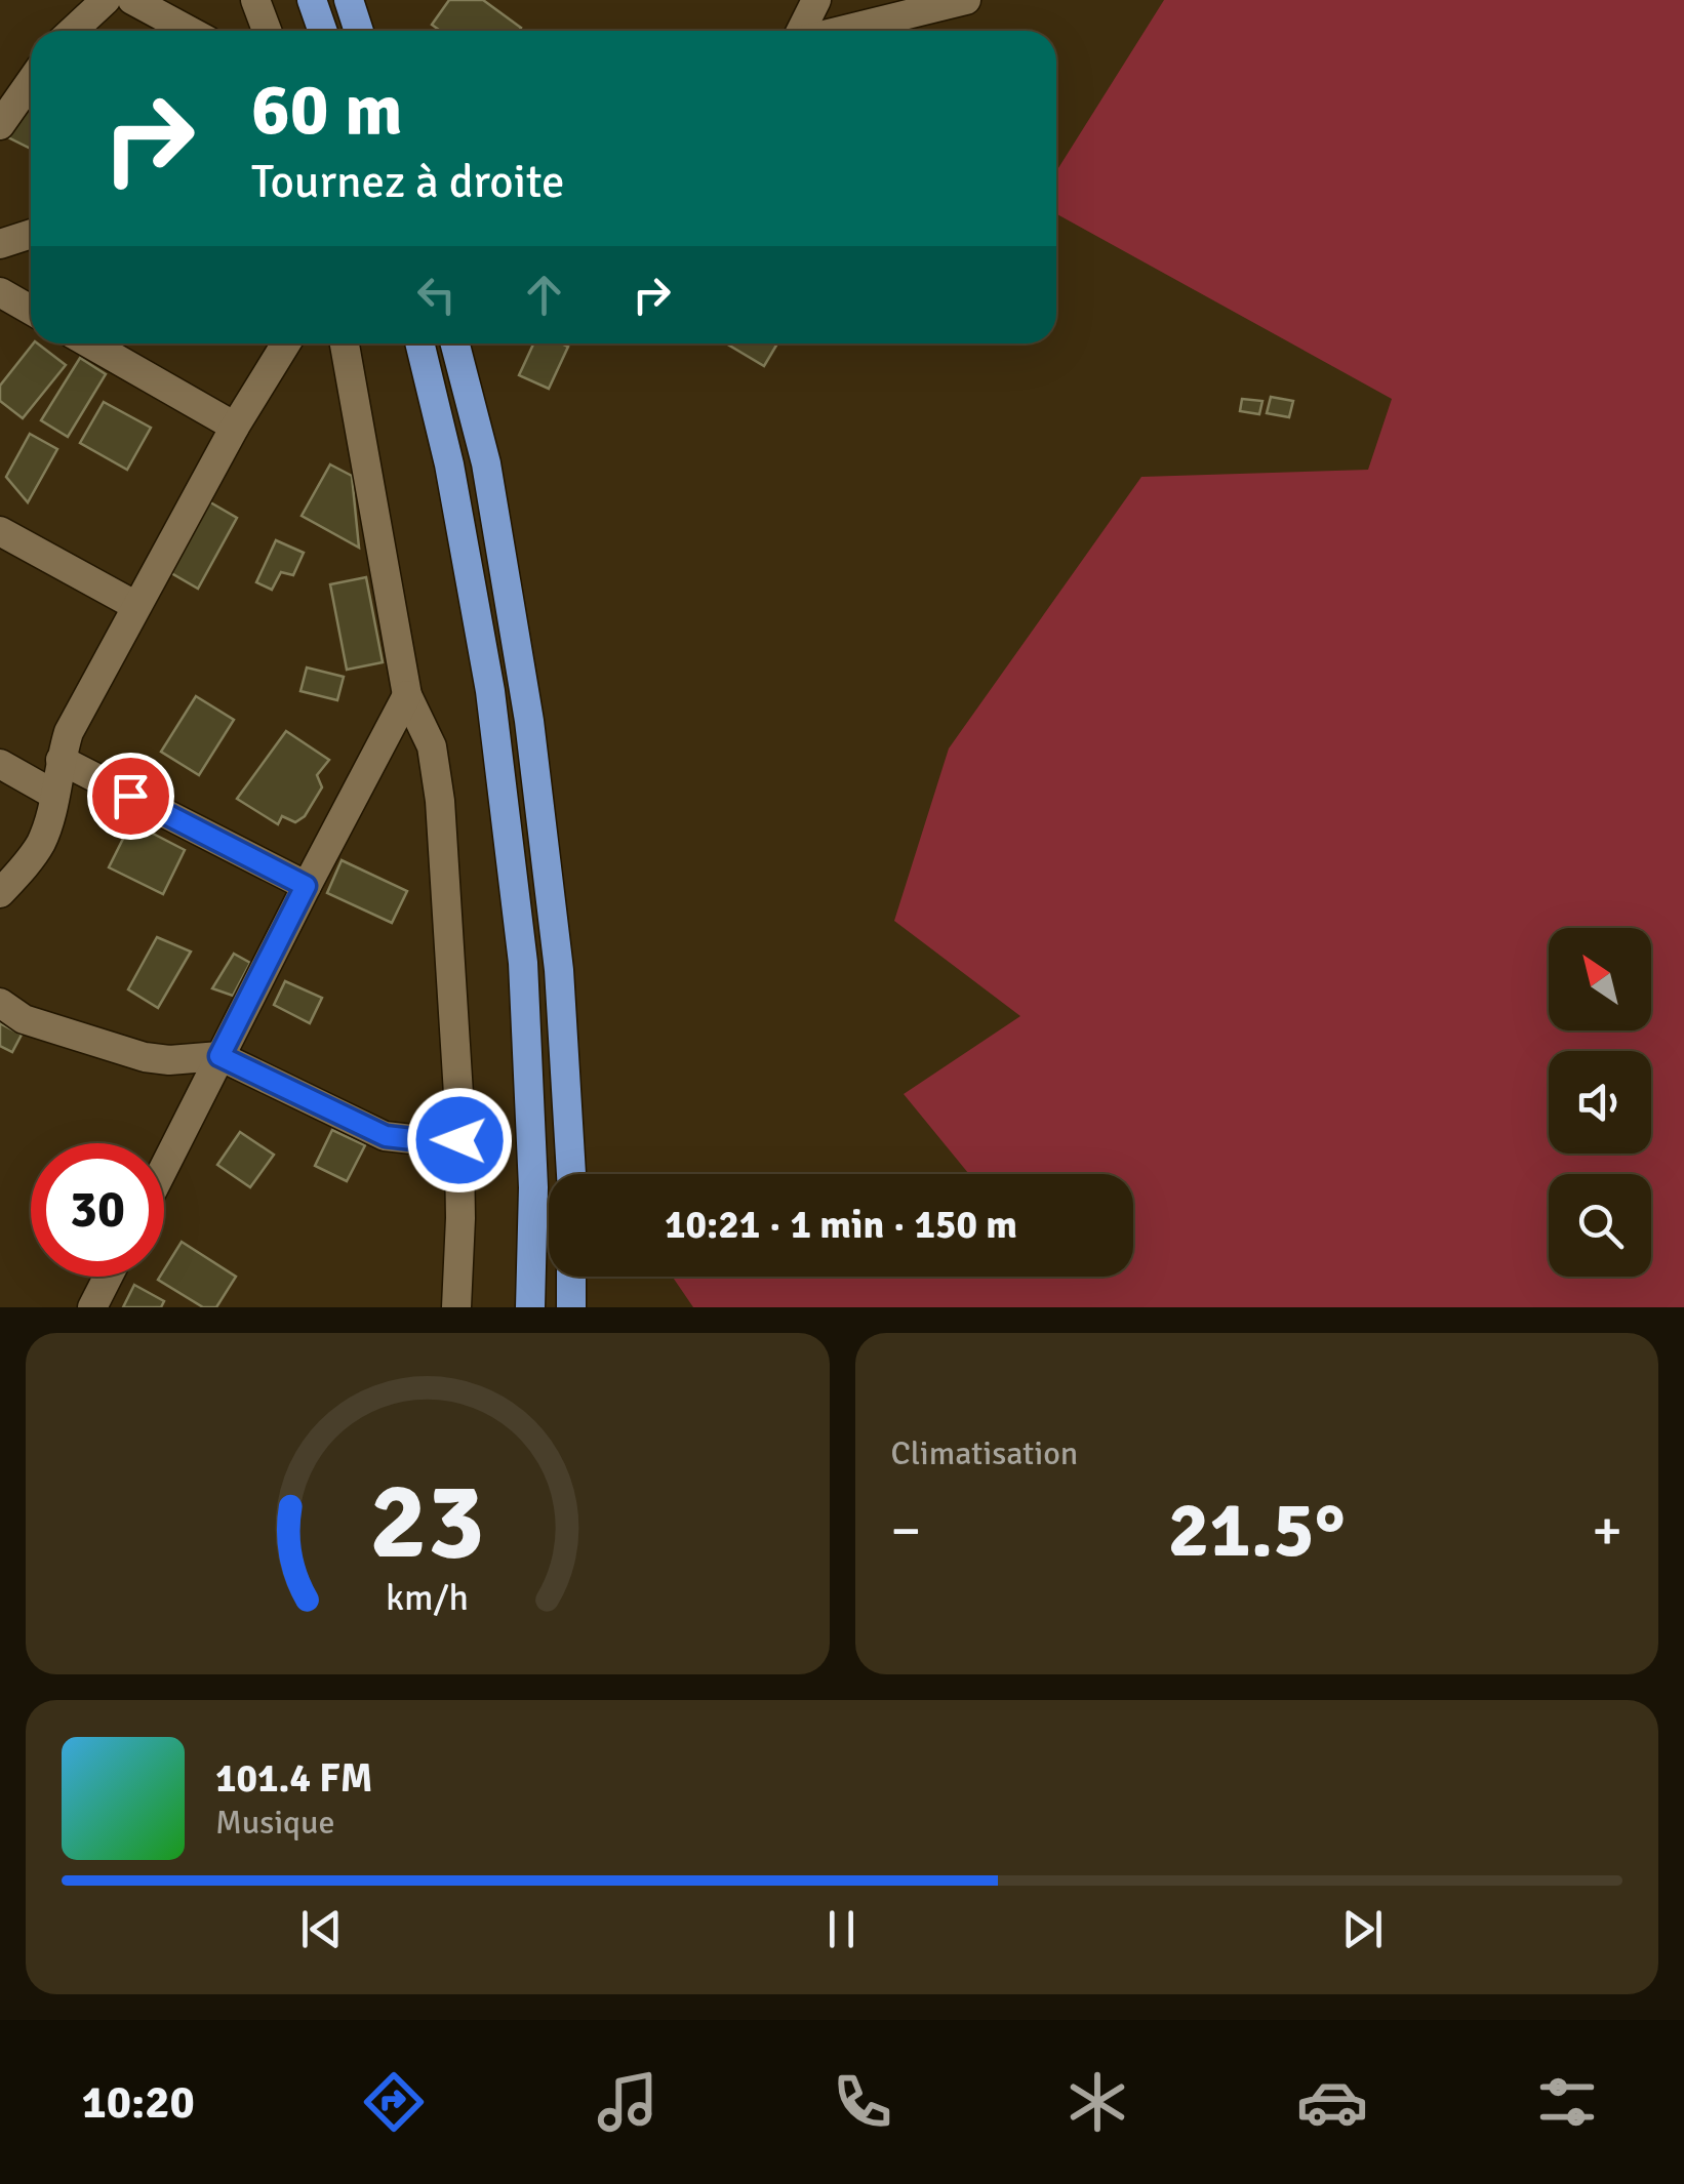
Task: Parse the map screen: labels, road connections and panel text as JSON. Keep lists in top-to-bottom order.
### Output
{
  "north": "top left",
  "page": {
    "turn": ["60 m", "Tournez à droite"],
    "limit": "30",
    "trip": "10:21 · 1 min · 150 m",
    "tile": "Climatisation",
    "heat": ["−", "21.5°", "+"],
    "song": ["101.4 FM", "Musique"],
    "tabs": "10:20",
    "gauge": ["23", "km/h"]
  }
}
